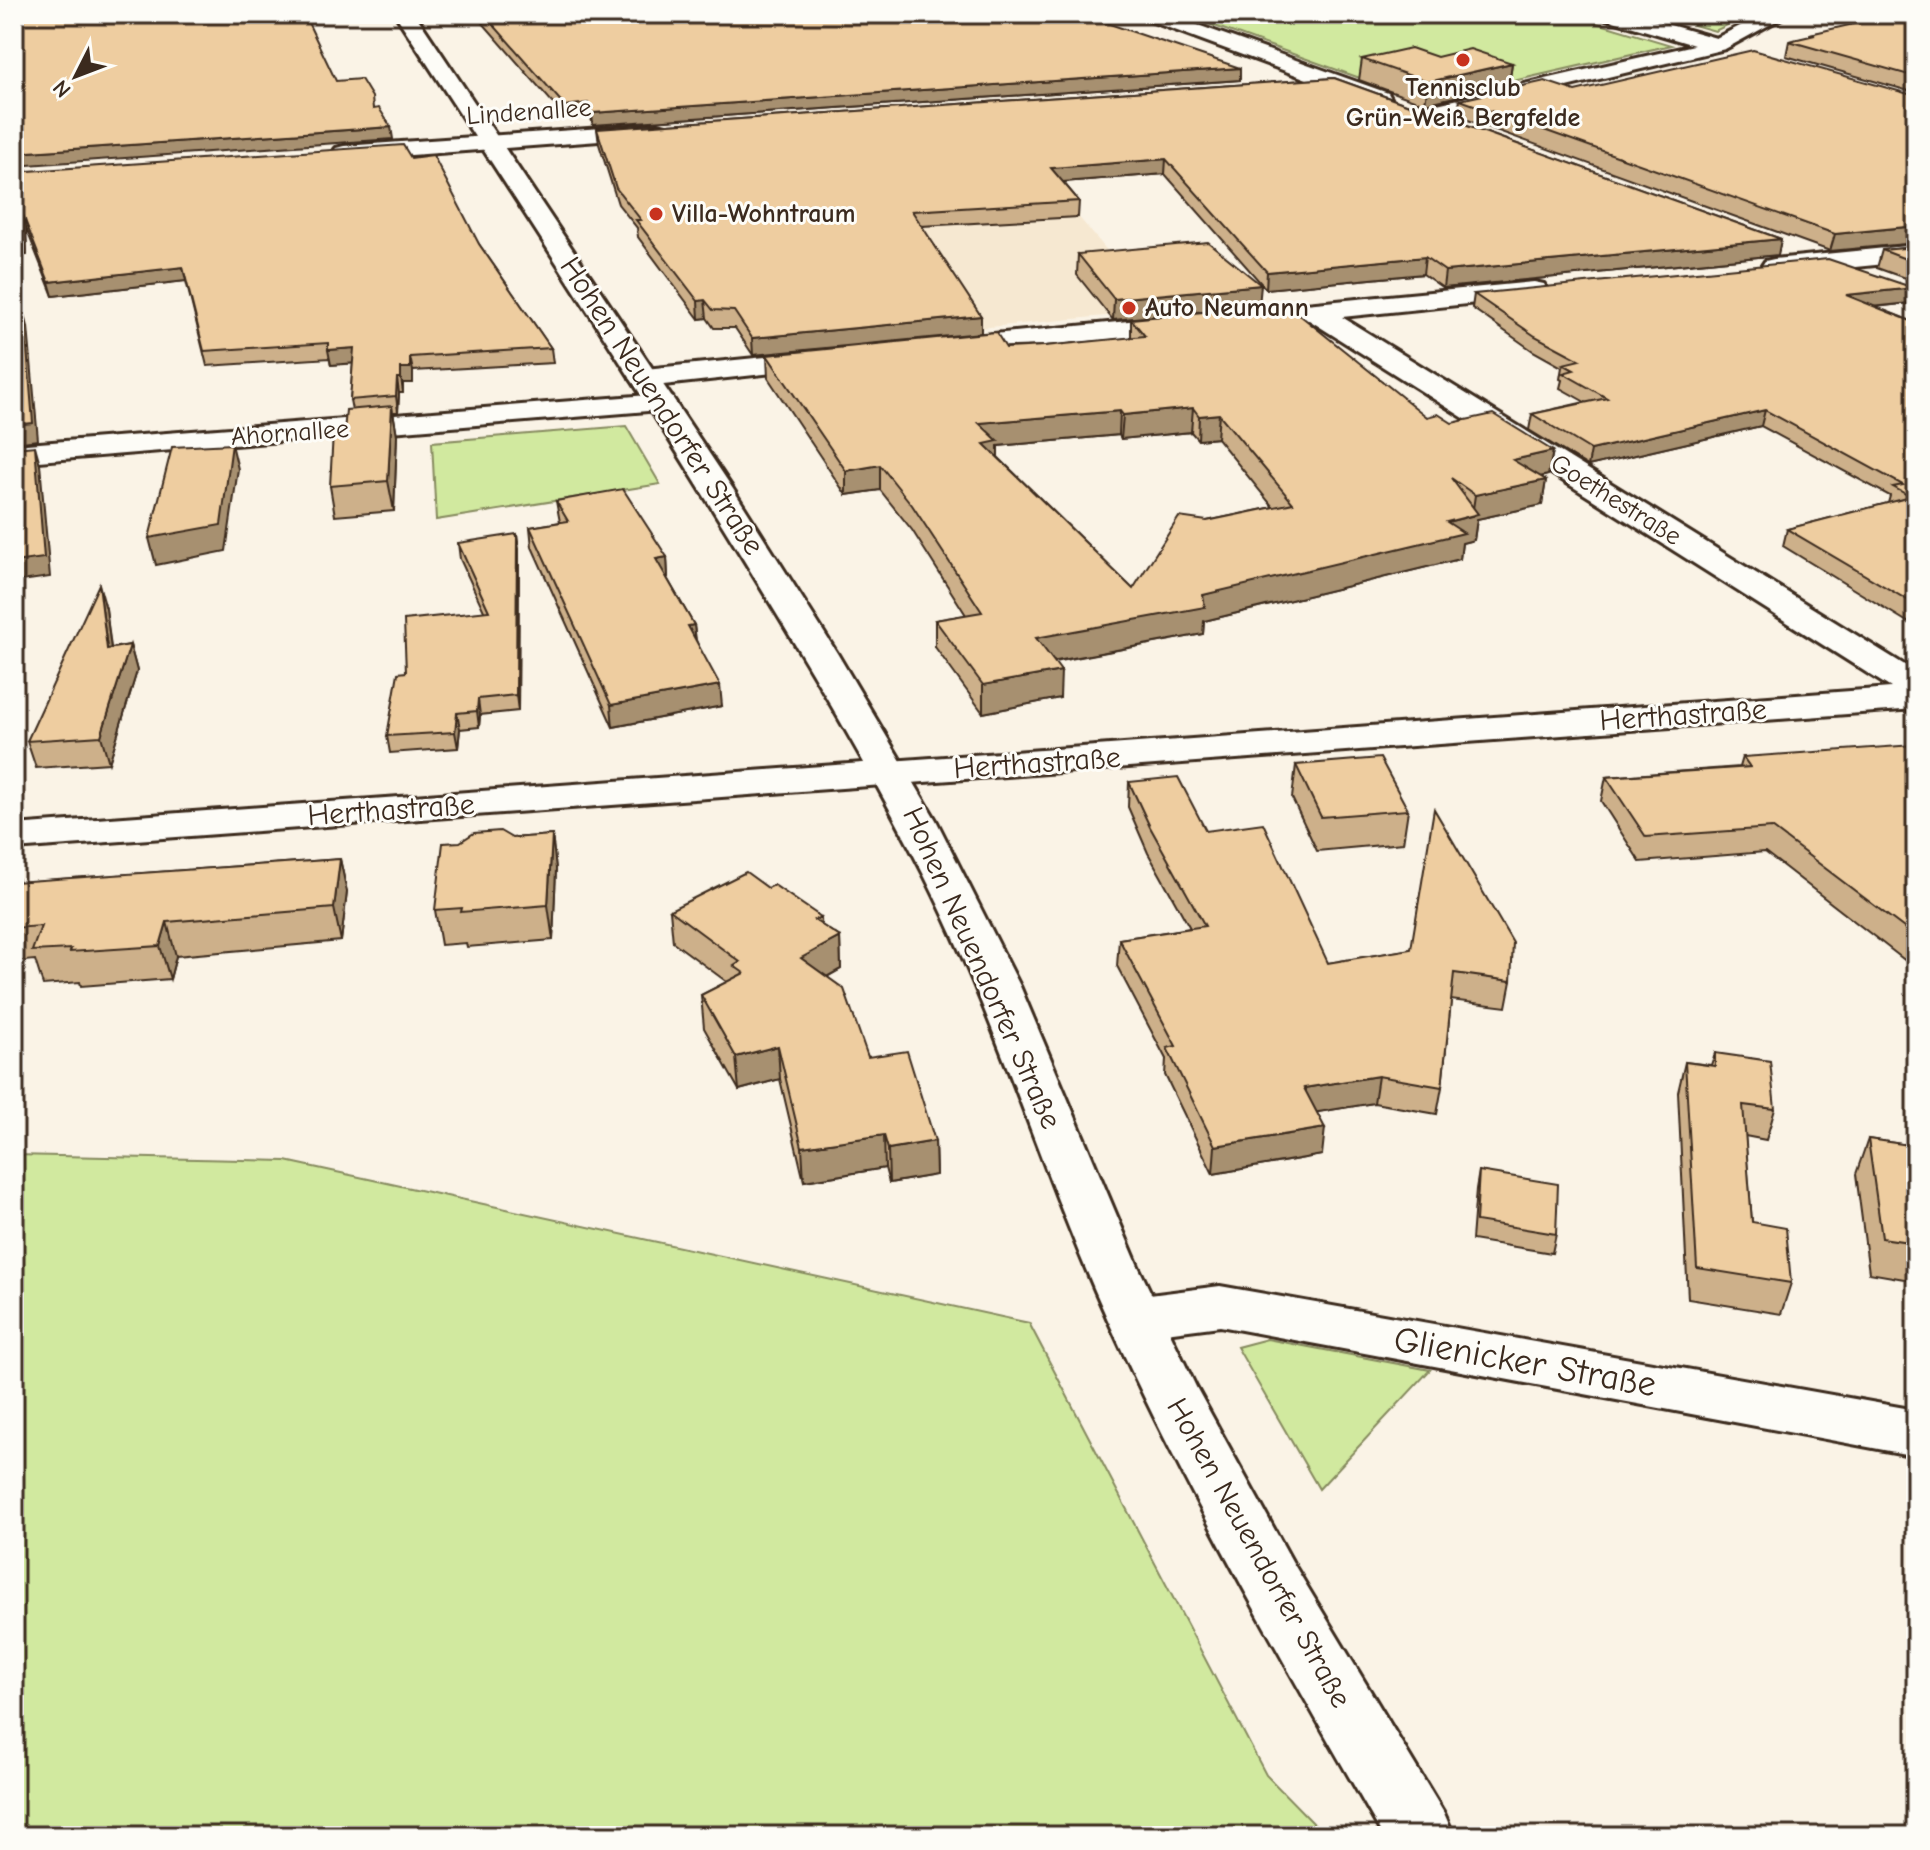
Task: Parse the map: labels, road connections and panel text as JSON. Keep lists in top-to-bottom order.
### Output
{
  "streets": {
    "street": [
      "Lindenallee",
      "Hohen Neuendorfer Straße",
      "Ahornallee",
      "Goethestraße",
      "Herthastraße",
      "Glienicker Straße"
    ]
  },
  "crossings": [
    ["Lindenallee", "Hohen Neuendorfer Straße"],
    ["Hohen Neuendorfer Straße", "Ahornallee"],
    ["Hohen Neuendorfer Straße", "Herthastraße"],
    ["Hohen Neuendorfer Straße", "Glienicker Straße"]
  ],
  "places": ["Tennisclub Grün-Weiß Bergfelde", "Villa-Wohntraum", "Auto Neumann"],
  "north": "bottom left"
}
